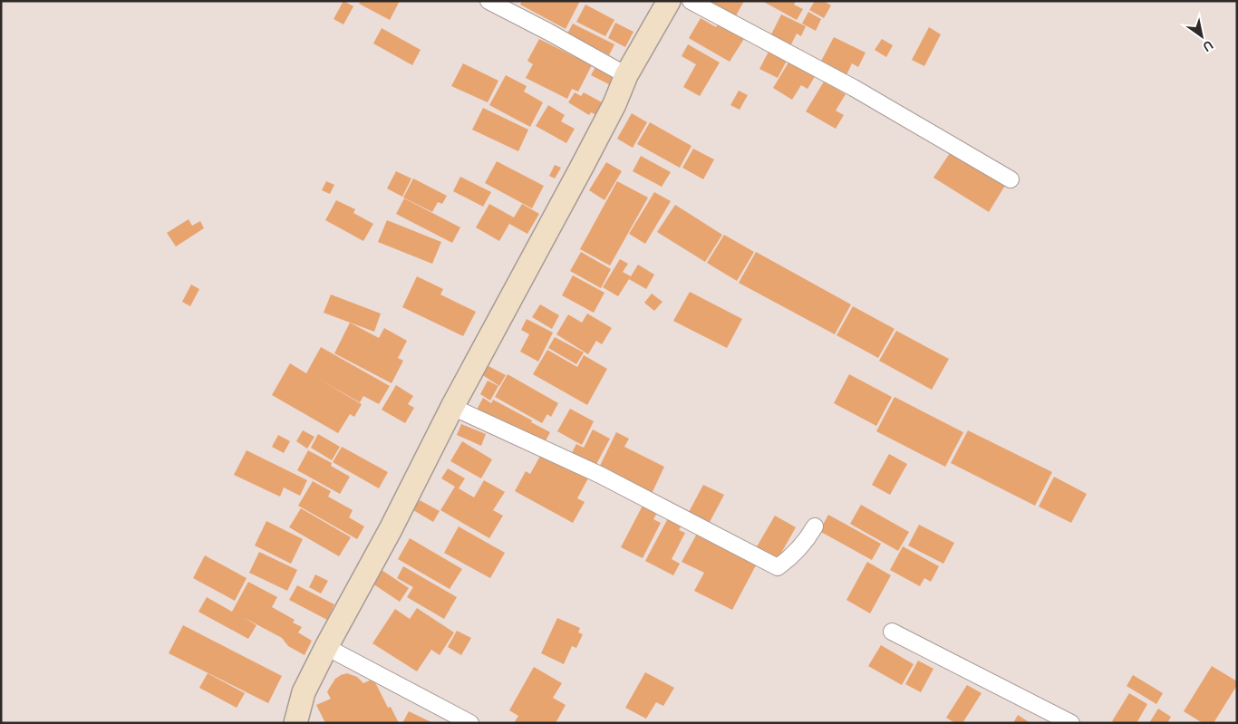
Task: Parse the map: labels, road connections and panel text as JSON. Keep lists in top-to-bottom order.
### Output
{
  "north": "bottom right"
}
